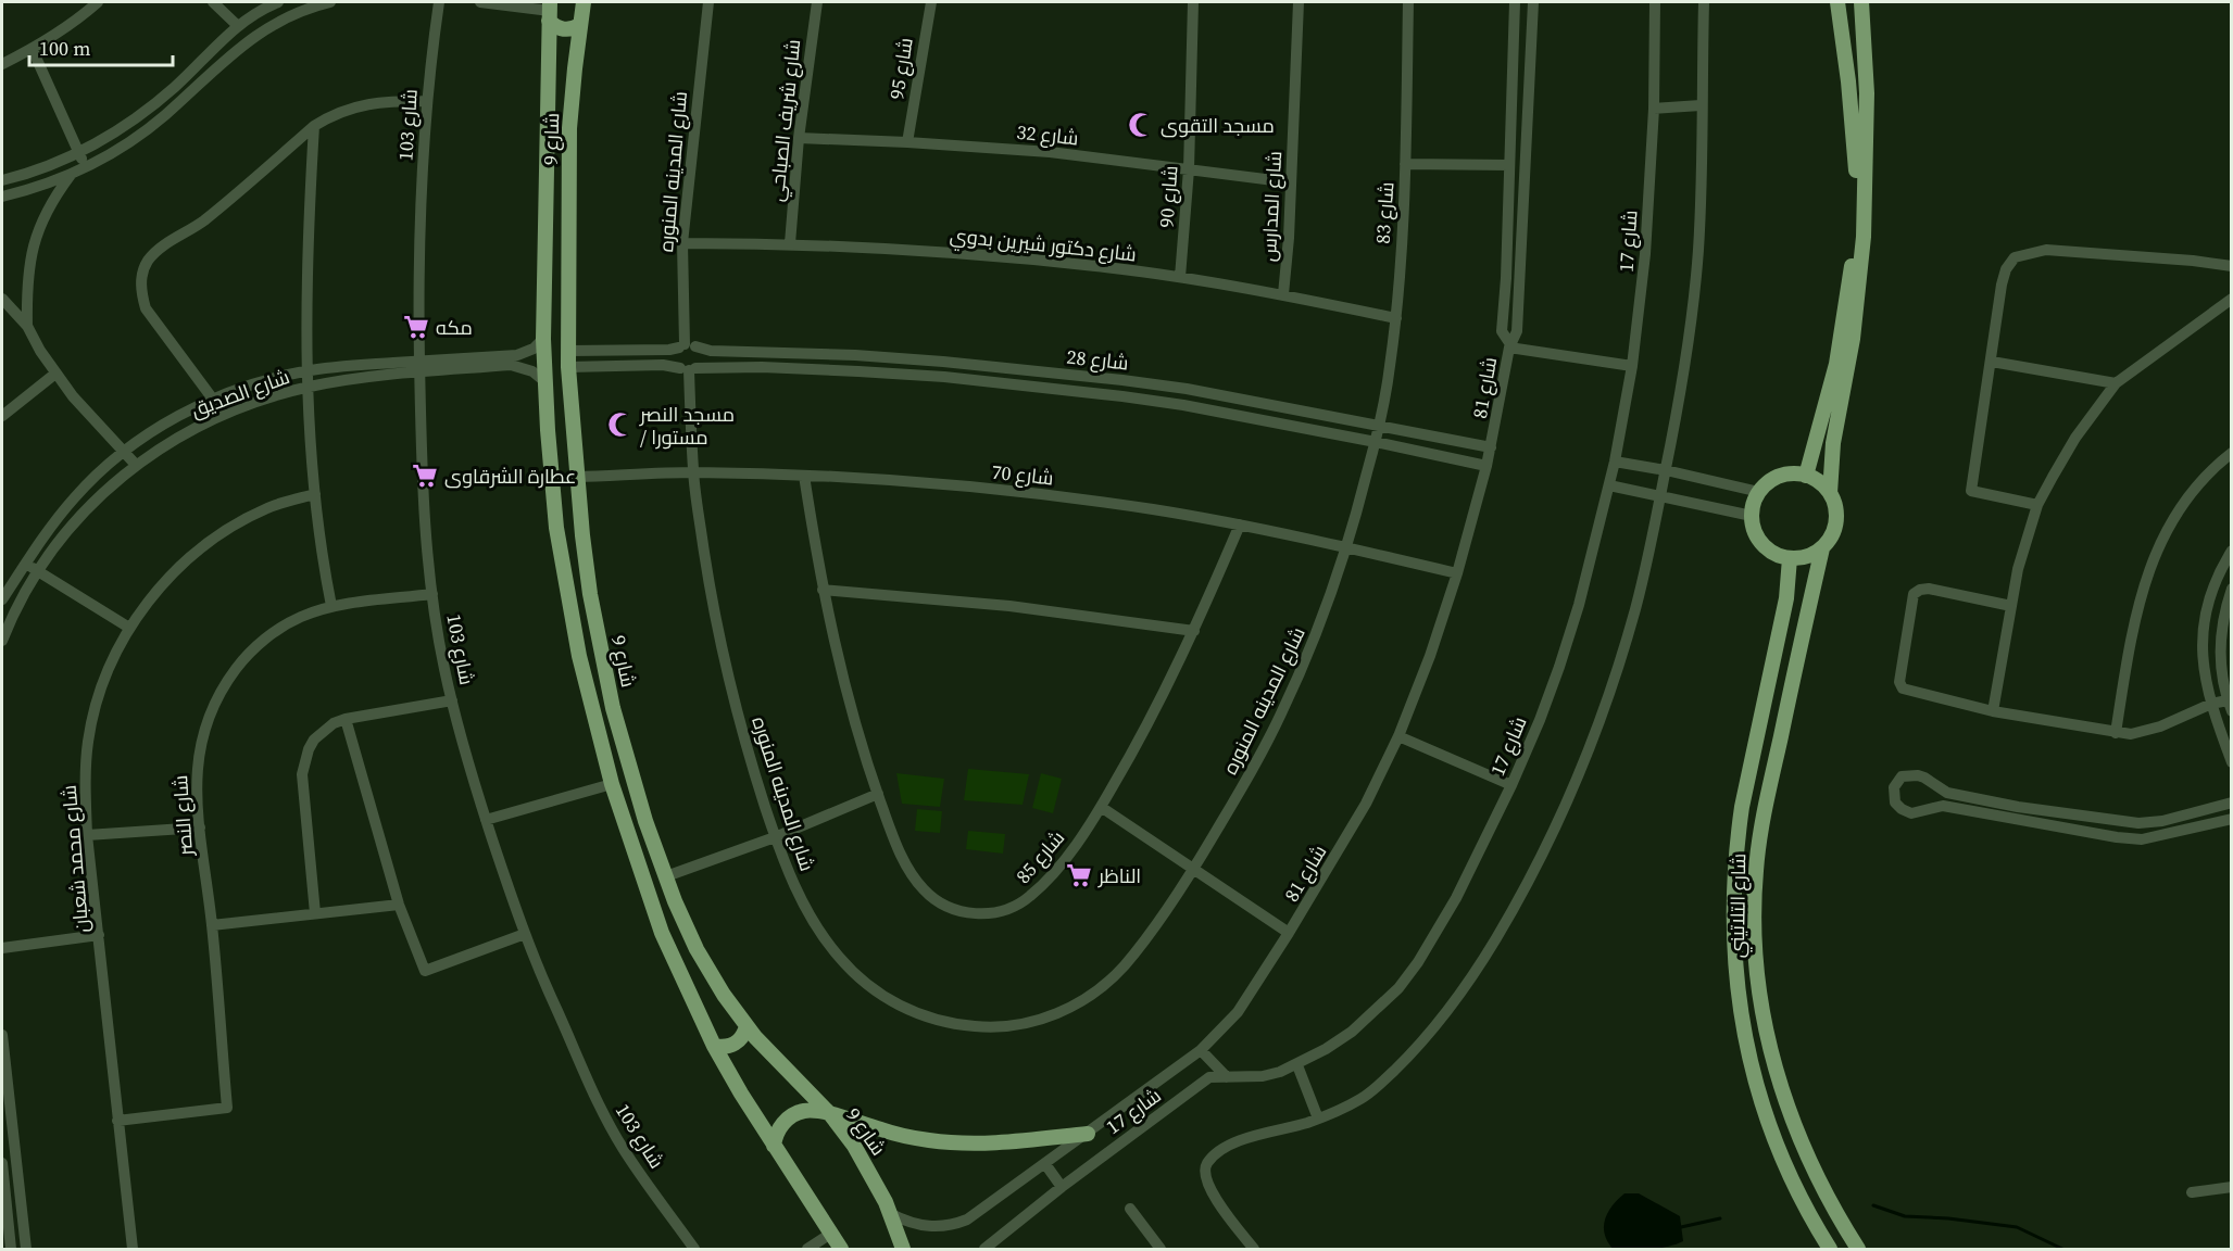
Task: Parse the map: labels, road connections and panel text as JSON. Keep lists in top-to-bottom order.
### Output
{
  "streets": {
    "main road": ["شارع 9", "شارع التلاتيني"],
    "street": [
      "شارع 95",
      "شارع شريف الصباحي",
      "شارع 103",
      "شارع 32",
      "شارع المدينه المنوره",
      "شارع 90",
      "شارع المدارس",
      "شارع 83",
      "شارع 17",
      "شارع دكتور شيرين بدوي",
      "شارع 28",
      "شارع 81",
      "شارع الصديق",
      "شارع 70",
      "شارع النصر",
      "شارع 85",
      "شارع محمد شعبان"
    ]
  },
  "crossings": [
    ["شارع 95", "شارع 32"],
    ["شارع شريف الصباحي", "شارع 32"],
    ["شارع شريف الصباحي", "شارع دكتور شيرين بدوي"],
    ["شارع 103", "شارع الصديق"],
    ["شارع 103", "شارع النصر"],
    ["شارع 32", "شارع 90"],
    ["شارع 32", "شارع المدارس"],
    ["شارع 9", "شارع 28"],
    ["شارع 9", "شارع 81"],
    ["شارع 9", "شارع الصديق"],
    ["شارع 9", "شارع 70"],
    ["شارع المدينه المنوره", "شارع 83"],
    ["شارع المدينه المنوره", "شارع دكتور شيرين بدوي"],
    ["شارع المدينه المنوره", "شارع 28"],
    ["شارع المدينه المنوره", "شارع 70"],
    ["شارع 90", "شارع دكتور شيرين بدوي"],
    ["شارع المدارس", "شارع دكتور شيرين بدوي"],
    ["شارع 83", "شارع دكتور شيرين بدوي"],
    ["شارع 83", "شارع 28"],
    ["شارع 28", "شارع 81"],
    ["شارع 81", "شارع 70"],
    ["شارع 70", "شارع 85"],
    ["شارع النصر", "شارع محمد شعبان"]
  ],
  "places": {
    "mosque": ["مسجد التقوى", "مسجد النصر / مستورا"],
    "supermarket": ["مكه", "عطارة الشرقاوى", "الناظر"]
  },
  "scale_bar": "100 m"
}
